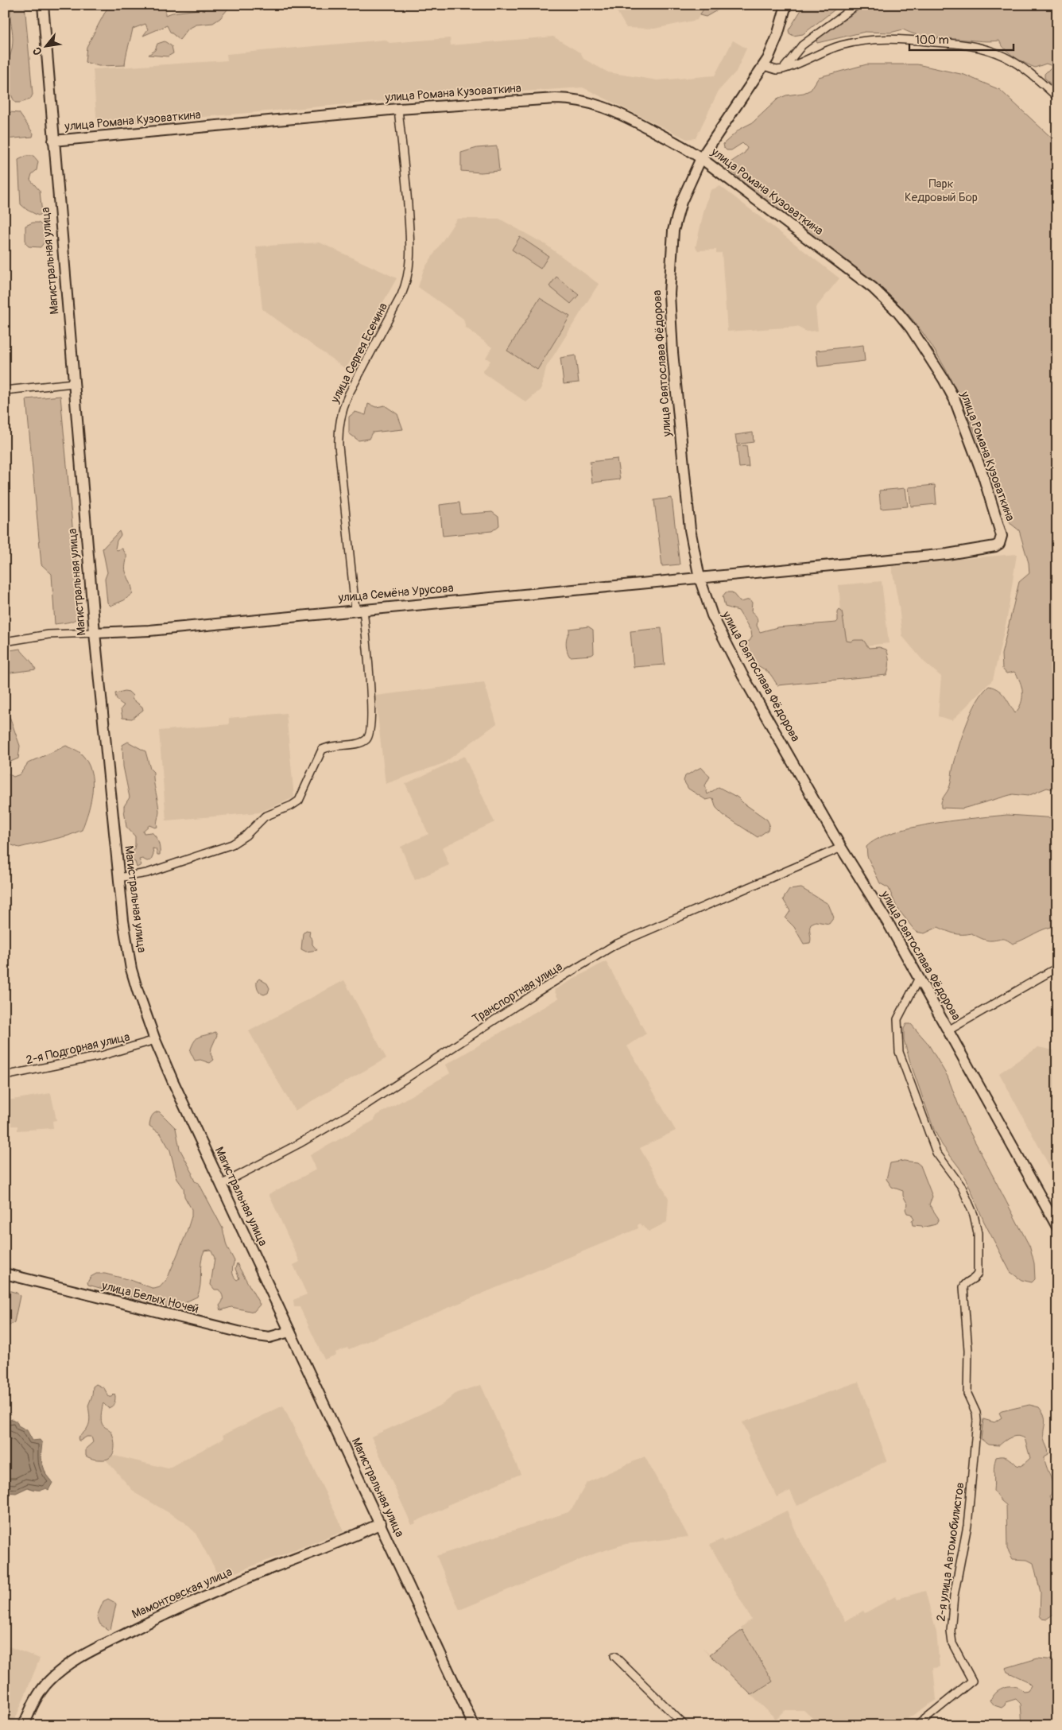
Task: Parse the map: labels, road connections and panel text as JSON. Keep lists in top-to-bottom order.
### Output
{
  "streets": {
    "street": [
      "улица Романа Кузоваткина",
      "Магистральная улица",
      "улица Сергея Есенина",
      "улица Святослава Фёдорова",
      "улица Семёна Урусова",
      "Транспортная улица",
      "2-я Подгорная улица",
      "улица Белых Ночей",
      "2-я улица Автомобилистов",
      "Мамонтовская улица"
    ]
  },
  "crossings": [
    ["улица Романа Кузоваткина", "Магистральная улица"],
    ["улица Романа Кузоваткина", "улица Сергея Есенина"],
    ["улица Романа Кузоваткина", "улица Святослава Фёдорова"],
    ["улица Романа Кузоваткина", "улица Семёна Урусова"],
    ["Магистральная улица", "улица Сергея Есенина"],
    ["Магистральная улица", "улица Семёна Урусова"],
    ["Магистральная улица", "Транспортная улица"],
    ["Магистральная улица", "2-я Подгорная улица"],
    ["Магистральная улица", "улица Белых Ночей"],
    ["Магистральная улица", "Мамонтовская улица"],
    ["улица Сергея Есенина", "улица Семёна Урусова"],
    ["улица Святослава Фёдорова", "улица Семёна Урусова"],
    ["улица Святослава Фёдорова", "Транспортная улица"],
    ["улица Святослава Фёдорова", "2-я улица Автомобилистов"]
  ],
  "parks": ["Парк Кедровый Бор"],
  "scale_bar": "100 m",
  "north": "bottom left"
}
